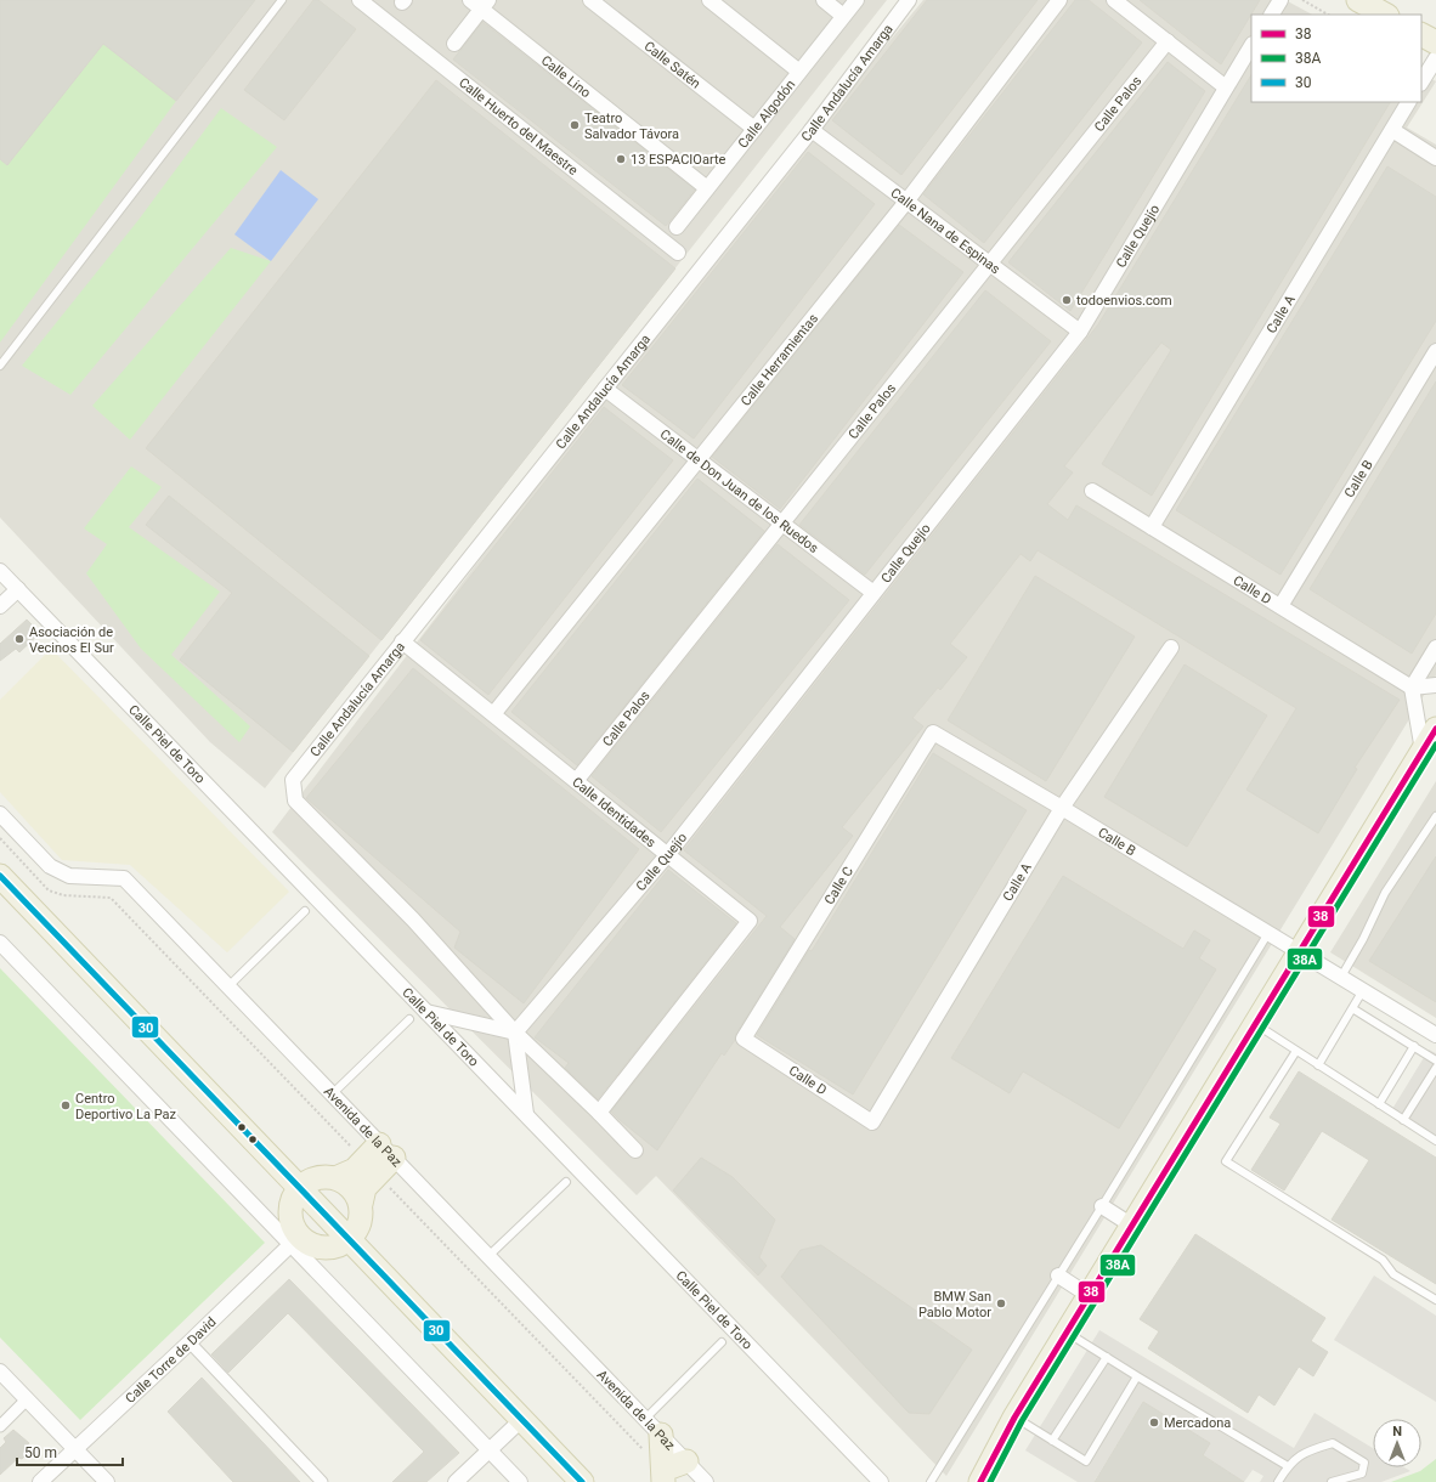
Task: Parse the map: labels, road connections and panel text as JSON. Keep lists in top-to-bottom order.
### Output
{
  "streets": {
    "street": [
      "Calle Satén",
      "Calle Lino",
      "Calle Andalucía Amarga",
      "Calle Palos",
      "Calle Algodón",
      "Calle Huerto del Maestre",
      "Calle Nana de Espinas",
      "Calle Quejío",
      "Calle A",
      "Calle Herramientas",
      "Calle B",
      "Calle de Don Juan de los Ruedos",
      "Calle D",
      "Calle Piel de Toro",
      "Calle Identidades",
      "Calle C",
      "Avenida de la Paz",
      "Calle Torre de David"
    ]
  },
  "crossings": [
    ["Calle Satén", "Calle Algodón"],
    ["Calle Lino", "Calle Algodón"],
    ["Calle Andalucía Amarga", "Calle Nana de Espinas"],
    ["Calle Andalucía Amarga", "Calle Quejío"],
    ["Calle Andalucía Amarga", "Calle de Don Juan de los Ruedos"],
    ["Calle Andalucía Amarga", "Calle Identidades"],
    ["Calle Palos", "Calle Nana de Espinas"],
    ["Calle Palos", "Calle de Don Juan de los Ruedos"],
    ["Calle Palos", "Calle Identidades"],
    ["Calle Nana de Espinas", "Calle Quejío"],
    ["Calle Nana de Espinas", "Calle Herramientas"],
    ["Calle Quejío", "Calle de Don Juan de los Ruedos"],
    ["Calle Quejío", "Calle Identidades"],
    ["Calle A", "Calle B"],
    ["Calle A", "Calle D"],
    ["Calle Herramientas", "Calle de Don Juan de los Ruedos"],
    ["Calle Herramientas", "Calle Identidades"],
    ["Calle B", "Calle D"],
    ["Calle B", "Calle C"],
    ["Calle D", "Calle C"]
  ],
  "places": [
    "Teatro Salvador Távora",
    "13 ESPACIOarte",
    "todoenvios.com",
    "Asociación de Vecinos El Sur",
    "Centro Deportivo La Paz",
    "BMW San Pablo Motor",
    "Mercadona"
  ],
  "lines": ["transit line 38", "transit line 38A", "transit line 30"],
  "legend": ["38", "38A", "30"],
  "scale_bar": "50 m",
  "north": "top"
}
